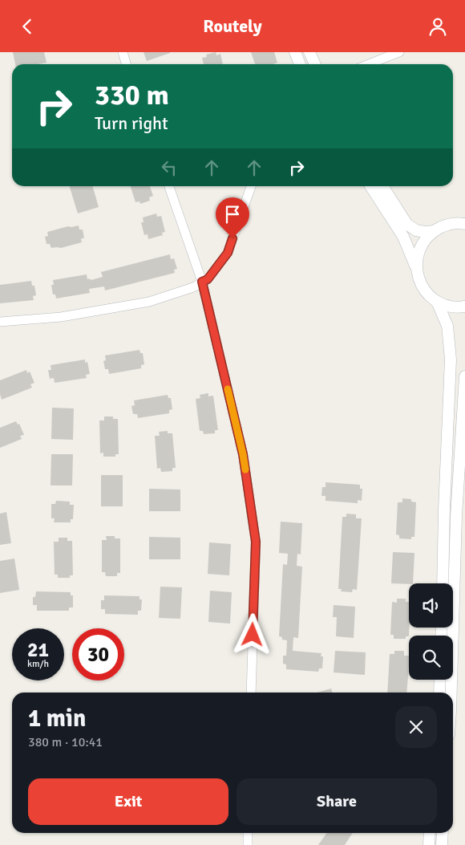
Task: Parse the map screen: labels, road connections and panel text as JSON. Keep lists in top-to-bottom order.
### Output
{
  "page": {
    "header": "Routely",
    "turn": ["330 m", "Turn right"],
    "speed": "21 km/h",
    "limit": "30",
    "heading": ["1 min", "380 m · 10:41"],
    "buttons": ["Exit", "Share"]
  }
}
